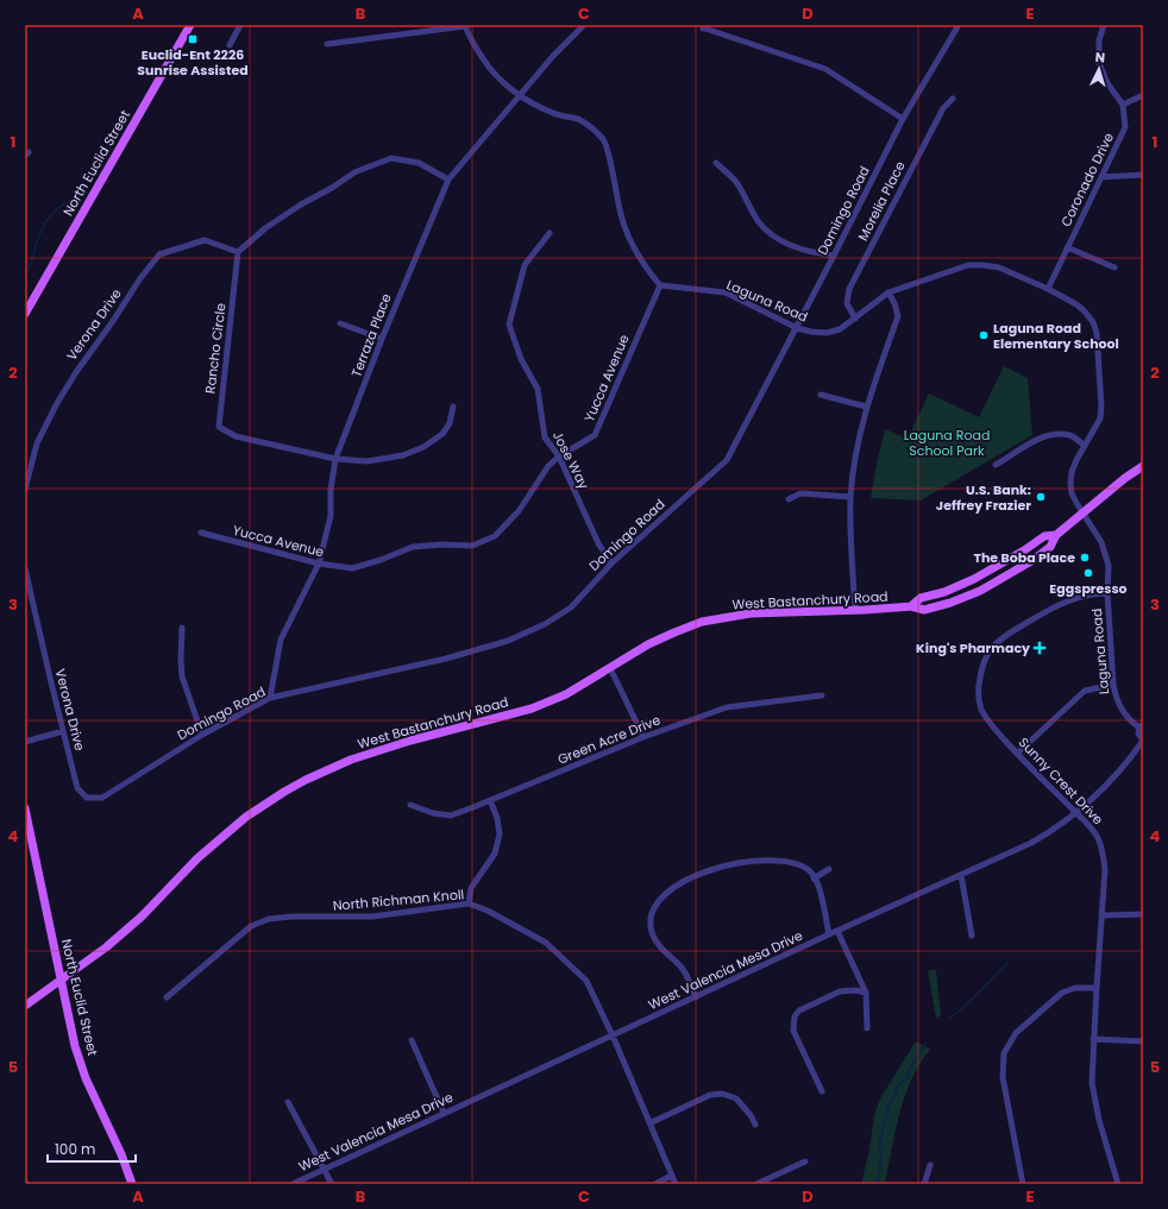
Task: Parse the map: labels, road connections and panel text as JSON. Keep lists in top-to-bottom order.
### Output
{
  "streets": {
    "main road": ["North Euclid Street", "West Bastanchury Road"],
    "street": [
      "Coronado Drive",
      "Morelia Place",
      "Domingo Road",
      "Laguna Road",
      "Verona Drive",
      "Terraza Place",
      "Rancho Circle",
      "Yucca Avenue",
      "Jose Way",
      "Green Acre Drive",
      "Sunny Crest Drive",
      "North Richman Knoll",
      "West Valencia Mesa Drive"
    ]
  },
  "crossings": [
    ["North Euclid Street", "West Bastanchury Road"],
    ["Coronado Drive", "Laguna Road"],
    ["Morelia Place", "Laguna Road"],
    ["Domingo Road", "Laguna Road"],
    ["Domingo Road", "Verona Drive"],
    ["Domingo Road", "Terraza Place"],
    ["Domingo Road", "Jose Way"],
    ["Laguna Road", "Yucca Avenue"],
    ["Laguna Road", "West Bastanchury Road"],
    ["Laguna Road", "Sunny Crest Drive"],
    ["Verona Drive", "Rancho Circle"],
    ["Terraza Place", "Rancho Circle"],
    ["Terraza Place", "Yucca Avenue"],
    ["Yucca Avenue", "Jose Way"],
    ["Sunny Crest Drive", "West Valencia Mesa Drive"],
    ["North Richman Knoll", "West Valencia Mesa Drive"]
  ],
  "parks": ["Laguna Road School Park"],
  "places": {
    "transit": ["Euclid-Ent 2226 Sunrise Assisted"],
    "other": [
      "Laguna Road Elementary School",
      "U.S. Bank: Jeffrey Frazier",
      "The Boba Place",
      "Eggspresso"
    ],
    "health": ["King's Pharmacy"]
  },
  "scale_bar": "100 m",
  "north": "top",
  "grid": {
    "columns": [
      "A",
      "B",
      "C",
      "D",
      "E"
    ],
    "rows": [
      "1",
      "2",
      "3",
      "4",
      "5"
    ]
  }
}
